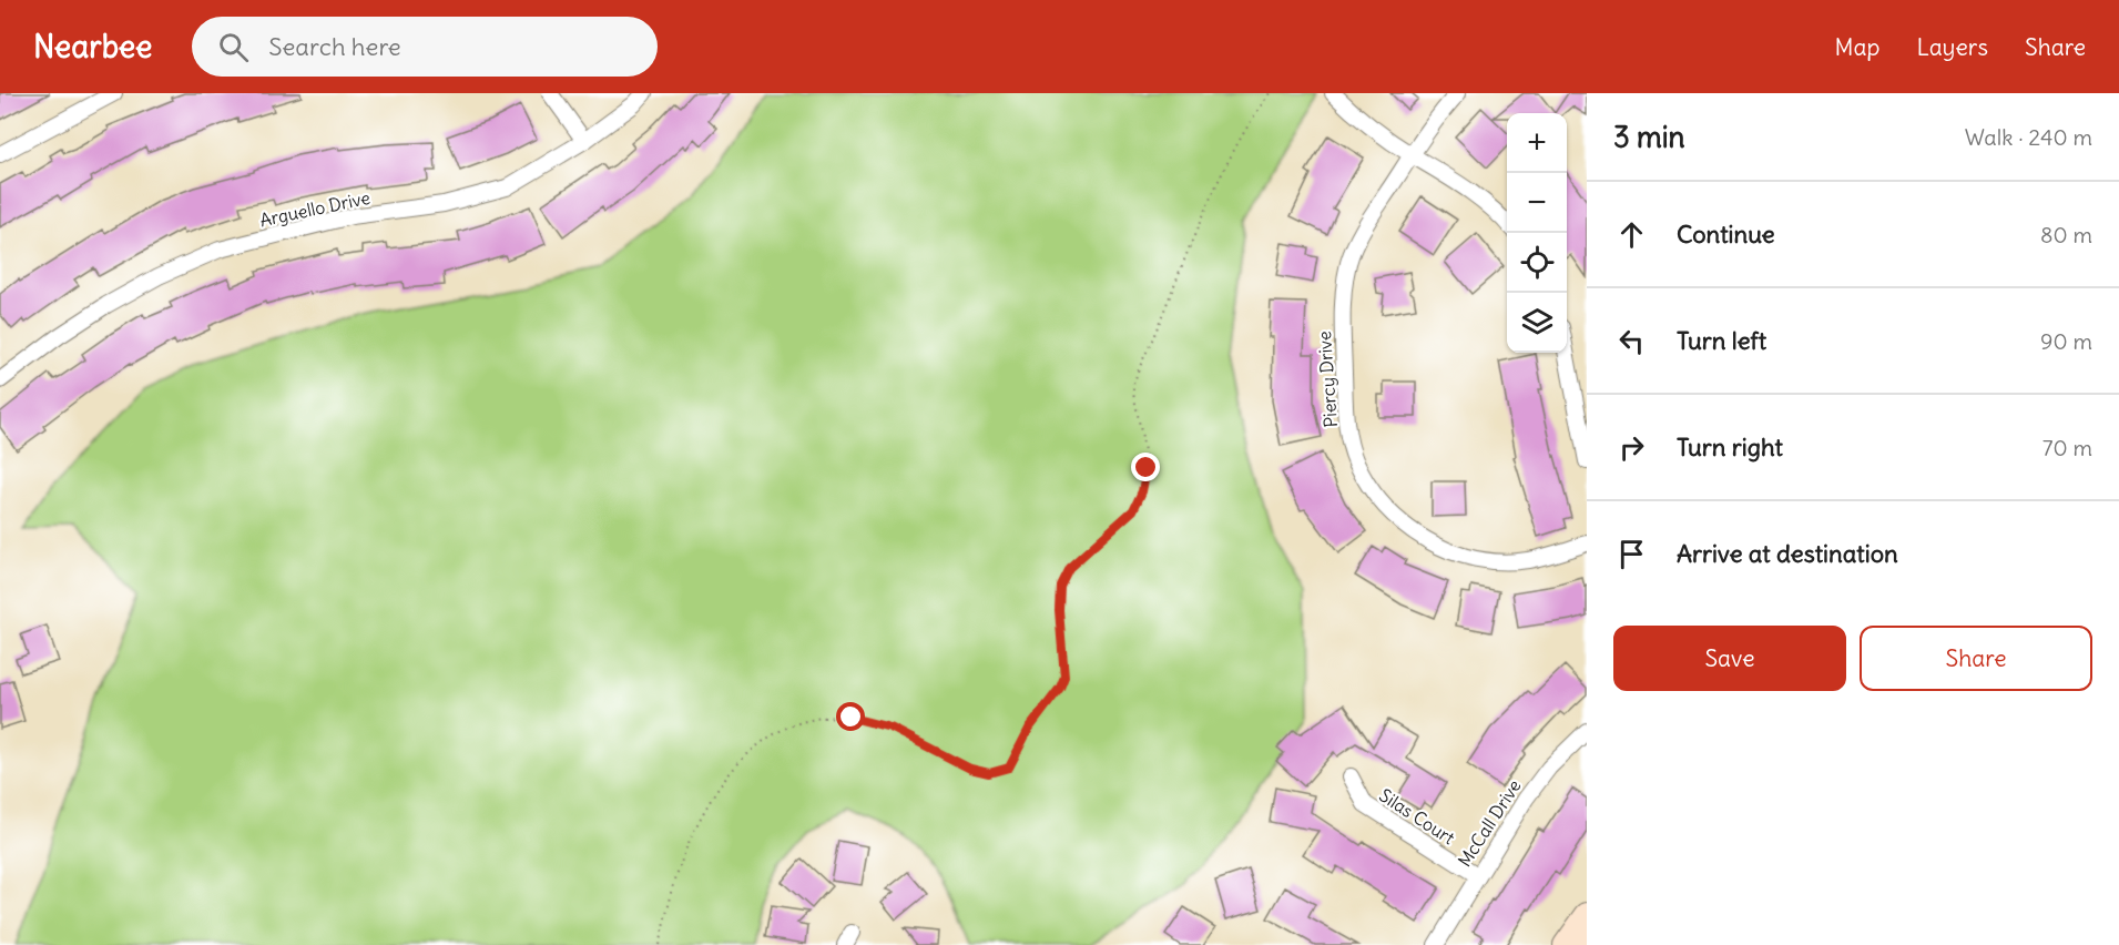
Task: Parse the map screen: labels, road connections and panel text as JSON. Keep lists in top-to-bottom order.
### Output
{
  "streets": {
    "street": [
      "Arguello Drive",
      "Piercy Drive",
      "Silas Court",
      "McCall Drive"
    ]
  },
  "crossings": [
    ["Silas Court", "McCall Drive"]
  ],
  "page": {
    "header": "Nearbee",
    "search": "Search here",
    "nav": ["Map", "Layers", "Share"],
    "heading": ["3 min", "Walk · 240 m"],
    "map_buttons": ["+", "−"],
    "list": [
      ["Continue", "80 m"],
      ["Turn left", "90 m"],
      ["Turn right", "70 m"],
      "Arrive at destination"
    ],
    "buttons": ["Save", "Share"]
  }
}
